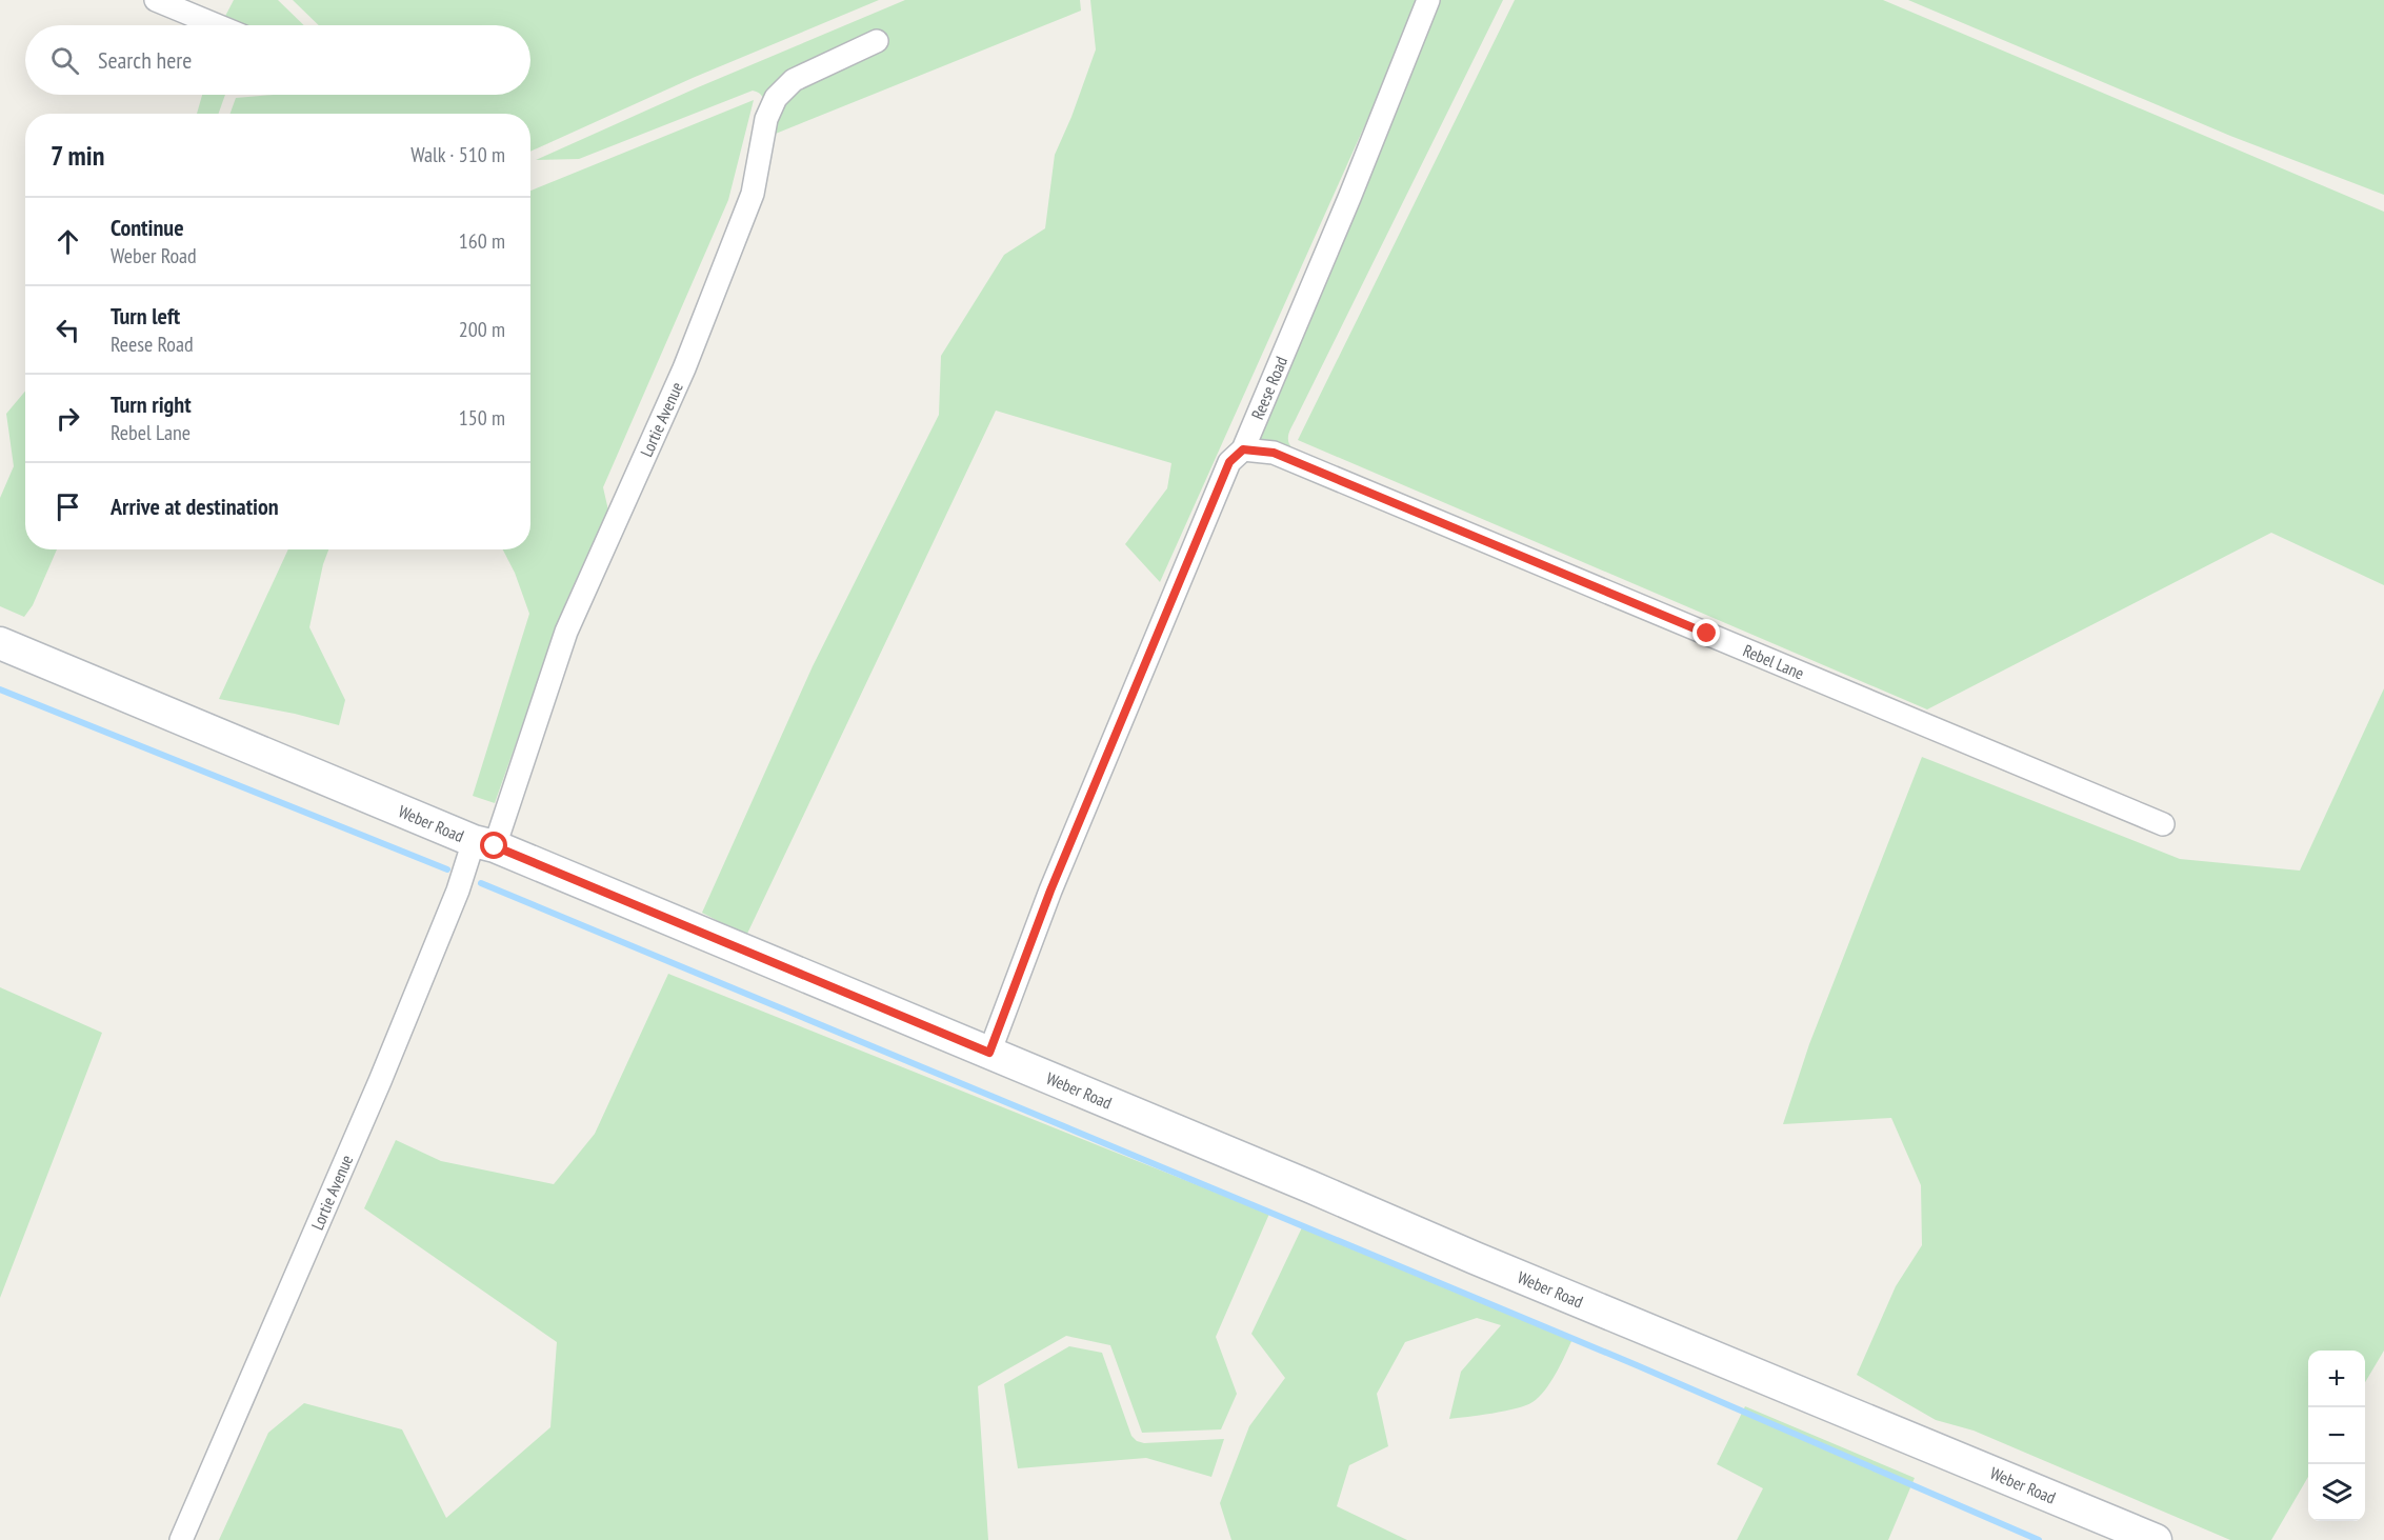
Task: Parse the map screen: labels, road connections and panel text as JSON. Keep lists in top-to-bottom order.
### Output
{
  "streets": {
    "street": [
      "Reese Road",
      "Lortie Avenue",
      "Rebel Lane",
      "Weber Road"
    ]
  },
  "crossings": [
    ["Reese Road", "Rebel Lane"],
    ["Reese Road", "Weber Road"],
    ["Lortie Avenue", "Weber Road"]
  ],
  "page": {
    "search": "Search here",
    "heading": ["7 min", "Walk · 510 m"],
    "list": [
      ["Continue", "Weber Road", "160 m"],
      ["Turn left", "Reese Road", "200 m"],
      ["Turn right", "Rebel Lane", "150 m"],
      "Arrive at destination"
    ],
    "map_buttons": ["+", "−"]
  }
}
